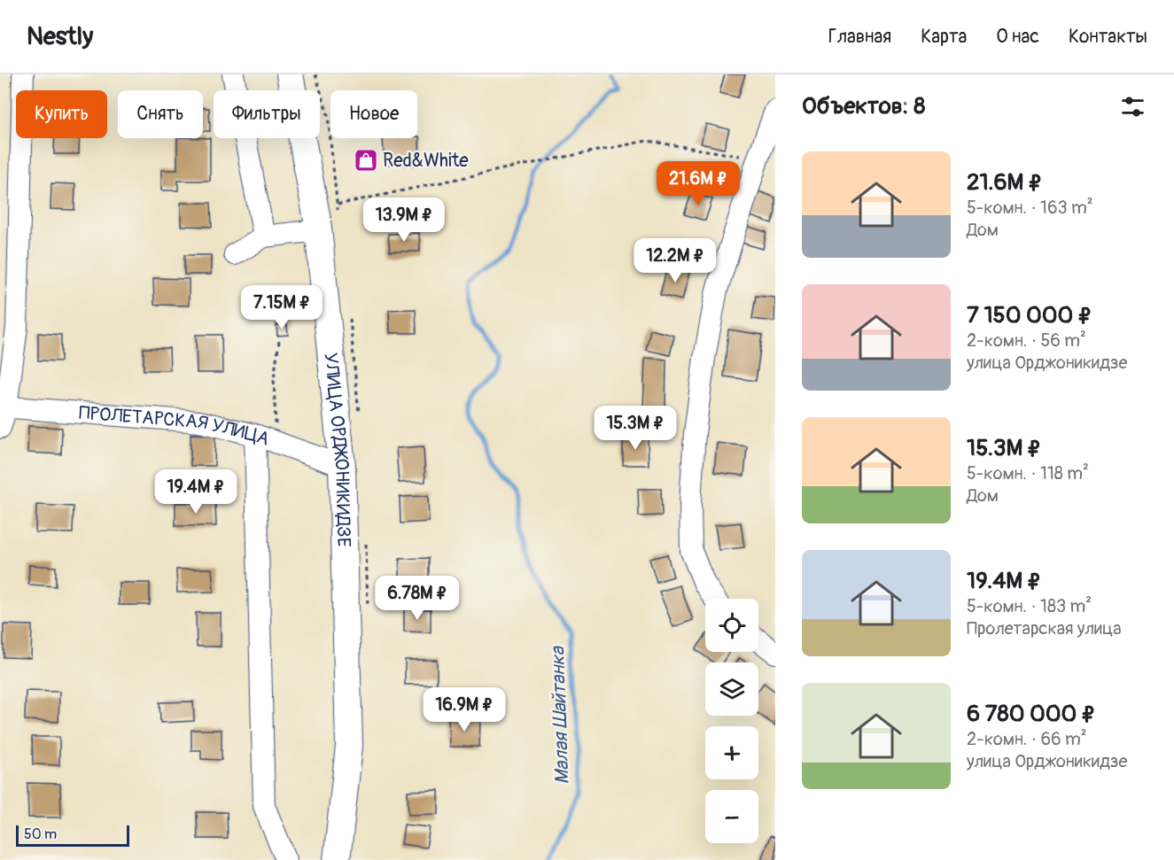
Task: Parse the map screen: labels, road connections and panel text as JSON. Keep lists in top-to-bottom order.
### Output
{
  "streets": {
    "main road": ["УЛИЦА ОРДЖОНИКИДЗЕ"],
    "street": ["ПРОЛЕТАРСКАЯ УЛИЦА"]
  },
  "crossings": [
    ["ПРОЛЕТАРСКАЯ УЛИЦА", "УЛИЦА ОРДЖОНИКИДЗЕ"]
  ],
  "water": ["Малая Шайтанка"],
  "places": {
    "shop": ["Red&White"]
  },
  "scale_bar": "50 m",
  "page": {
    "header": "Nestly",
    "nav": [
      "Главная",
      "Карта",
      "О нас",
      "Контакты"
    ],
    "heading": "Объектов: 8",
    "chip": [
      "Купить",
      "Снять",
      "Фильтры",
      "Новое"
    ],
    "list": [
      {
        "name": "21.6M ₽",
        "note": "5-комн. · 163 m² · Дом"
      },
      {
        "name": "7 150 000 ₽",
        "note": "2-комн. · 56 m² · улица Орджоникидзе"
      },
      {
        "name": "15.3M ₽",
        "note": "5-комн. · 118 m² · Дом"
      },
      {
        "name": "19.4M ₽",
        "note": "5-комн. · 183 m² · Пролетарская улица"
      },
      {
        "name": "6 780 000 ₽",
        "note": "2-комн. · 66 m² · улица Орджоникидзе"
      }
    ],
    "price": [
      "21.6M ₽",
      "13.9M ₽",
      "12.2M ₽",
      "7.15M ₽",
      "15.3M ₽",
      "19.4M ₽",
      "6.78M ₽",
      "16.9M ₽"
    ],
    "map_buttons": ["+", "−"],
    "scale": "50 m"
  }
}
